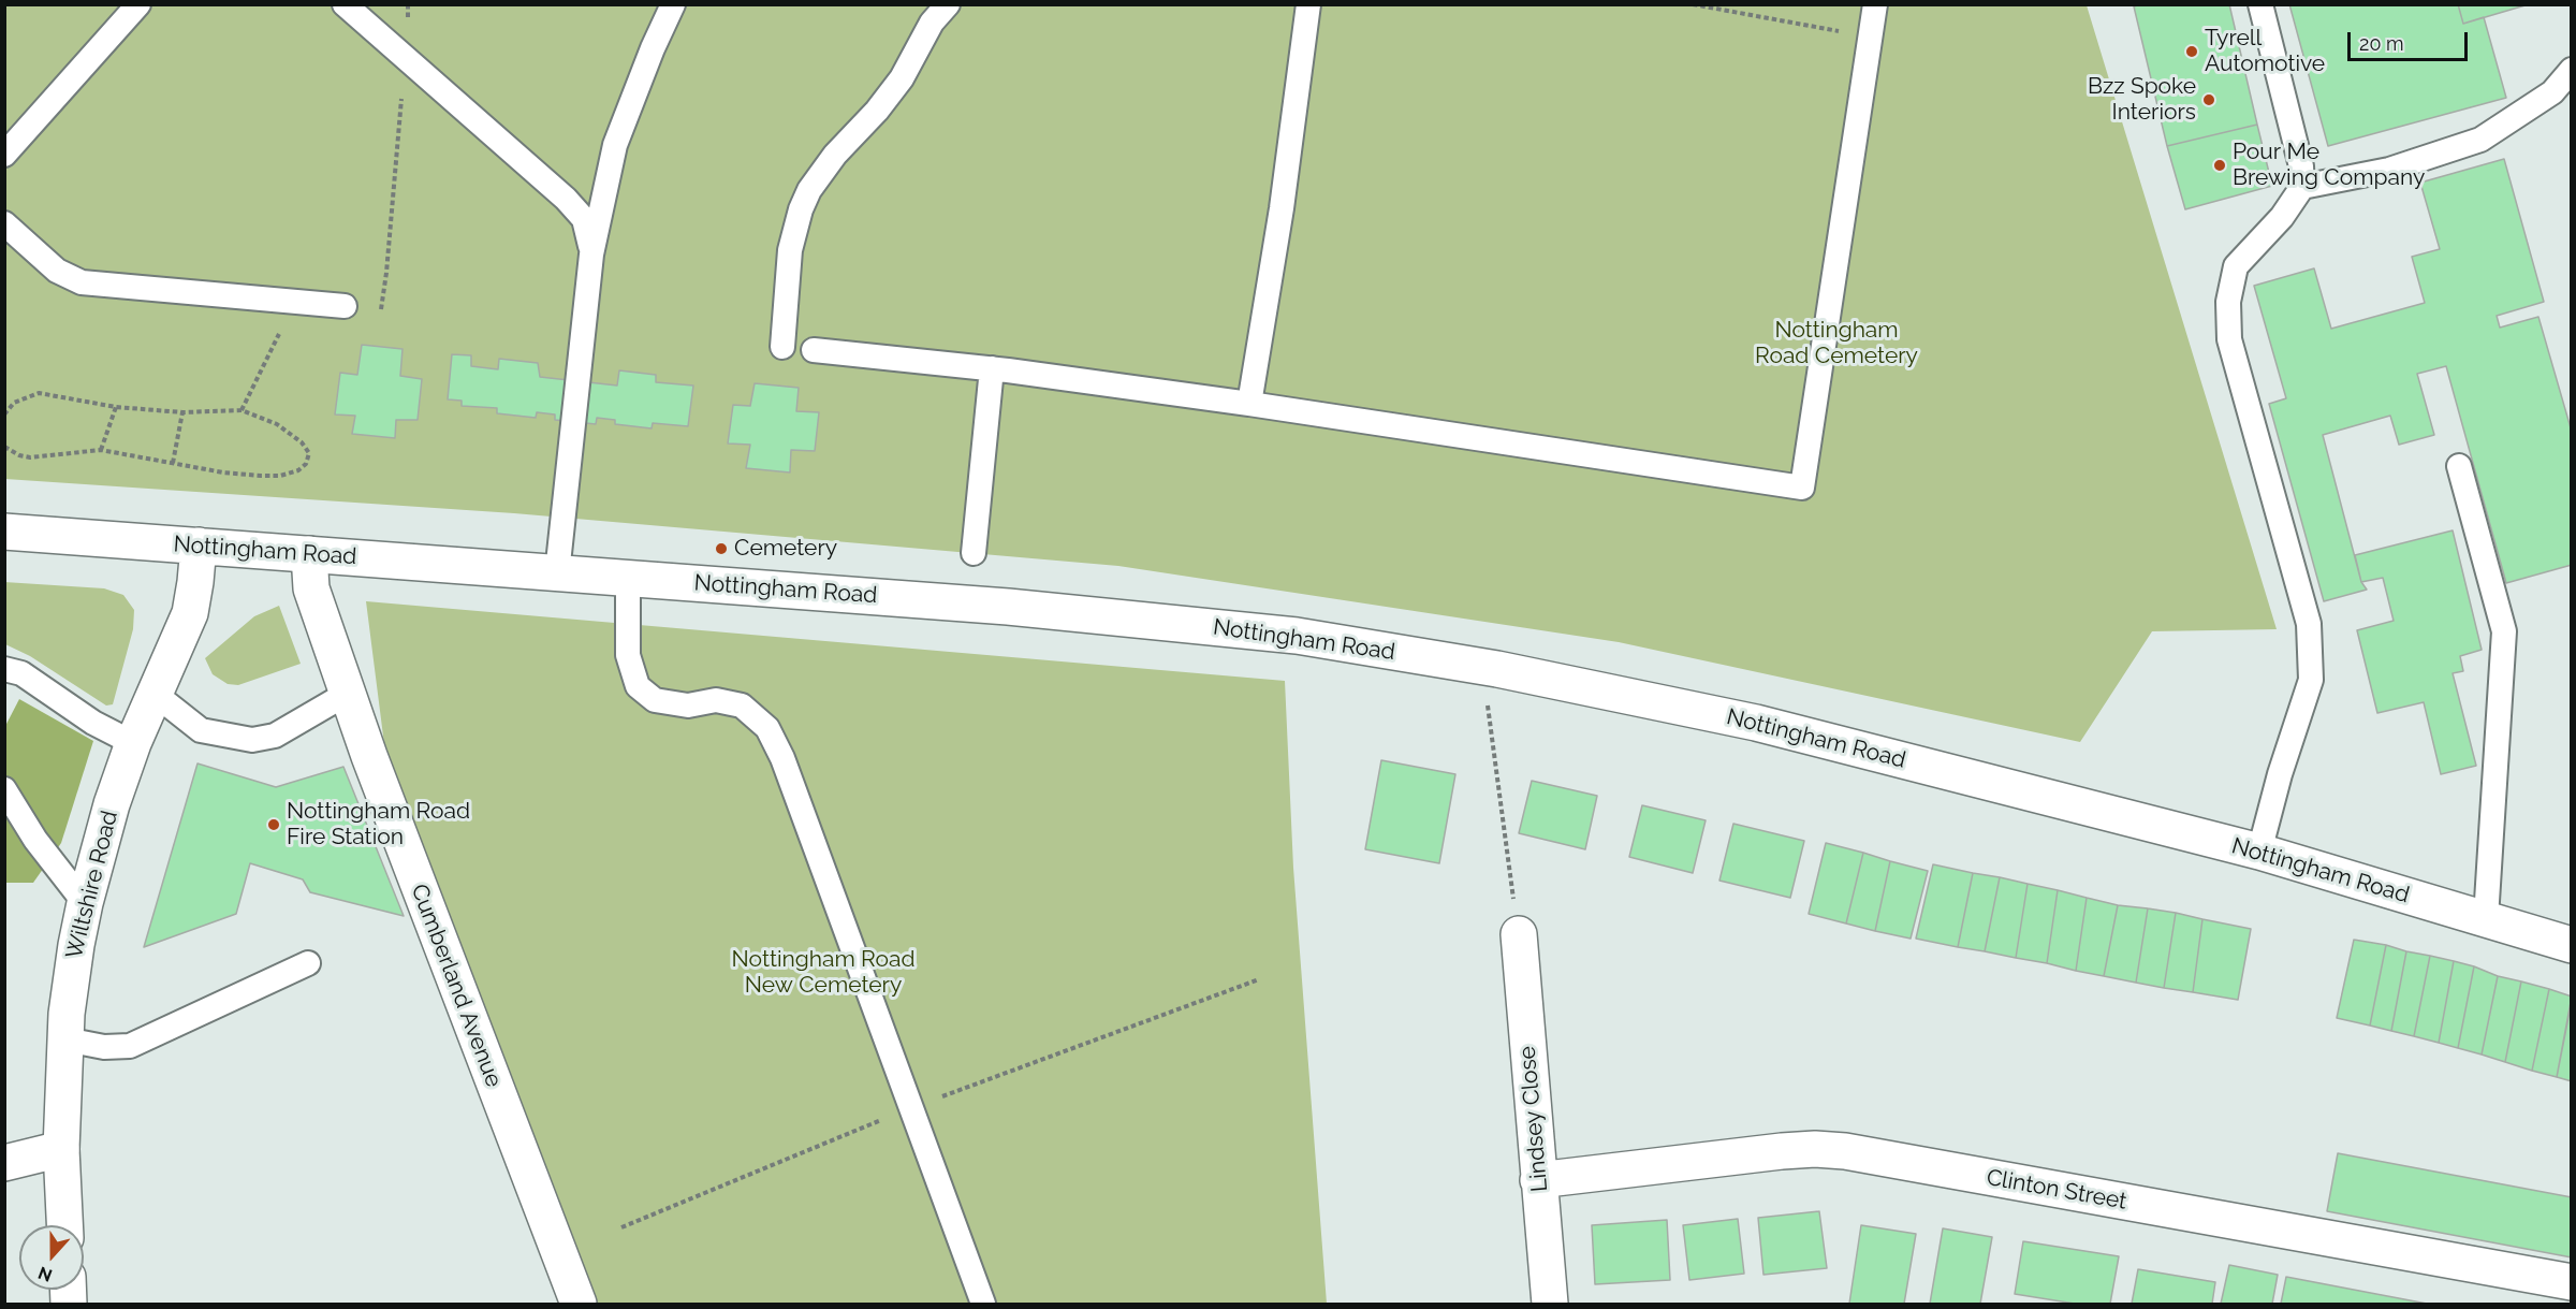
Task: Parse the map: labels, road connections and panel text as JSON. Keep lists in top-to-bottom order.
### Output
{
  "streets": {
    "street": [
      "Nottingham Road",
      "Wiltshire Road",
      "Cumberland Avenue",
      "Lindsey Close",
      "Clinton Street"
    ]
  },
  "crossings": [
    ["Nottingham Road", "Wiltshire Road"],
    ["Nottingham Road", "Cumberland Avenue"],
    ["Lindsey Close", "Clinton Street"]
  ],
  "parks": ["Nottingham Road Cemetery", "Nottingham Road New Cemetery"],
  "places": [
    "Tyrell Automotive",
    "Bzz Spoke Interiors",
    "Pour Me Brewing Company",
    "Cemetery",
    "Nottingham Road Fire Station"
  ],
  "scale_bar": "20 m",
  "north": "bottom"
}
